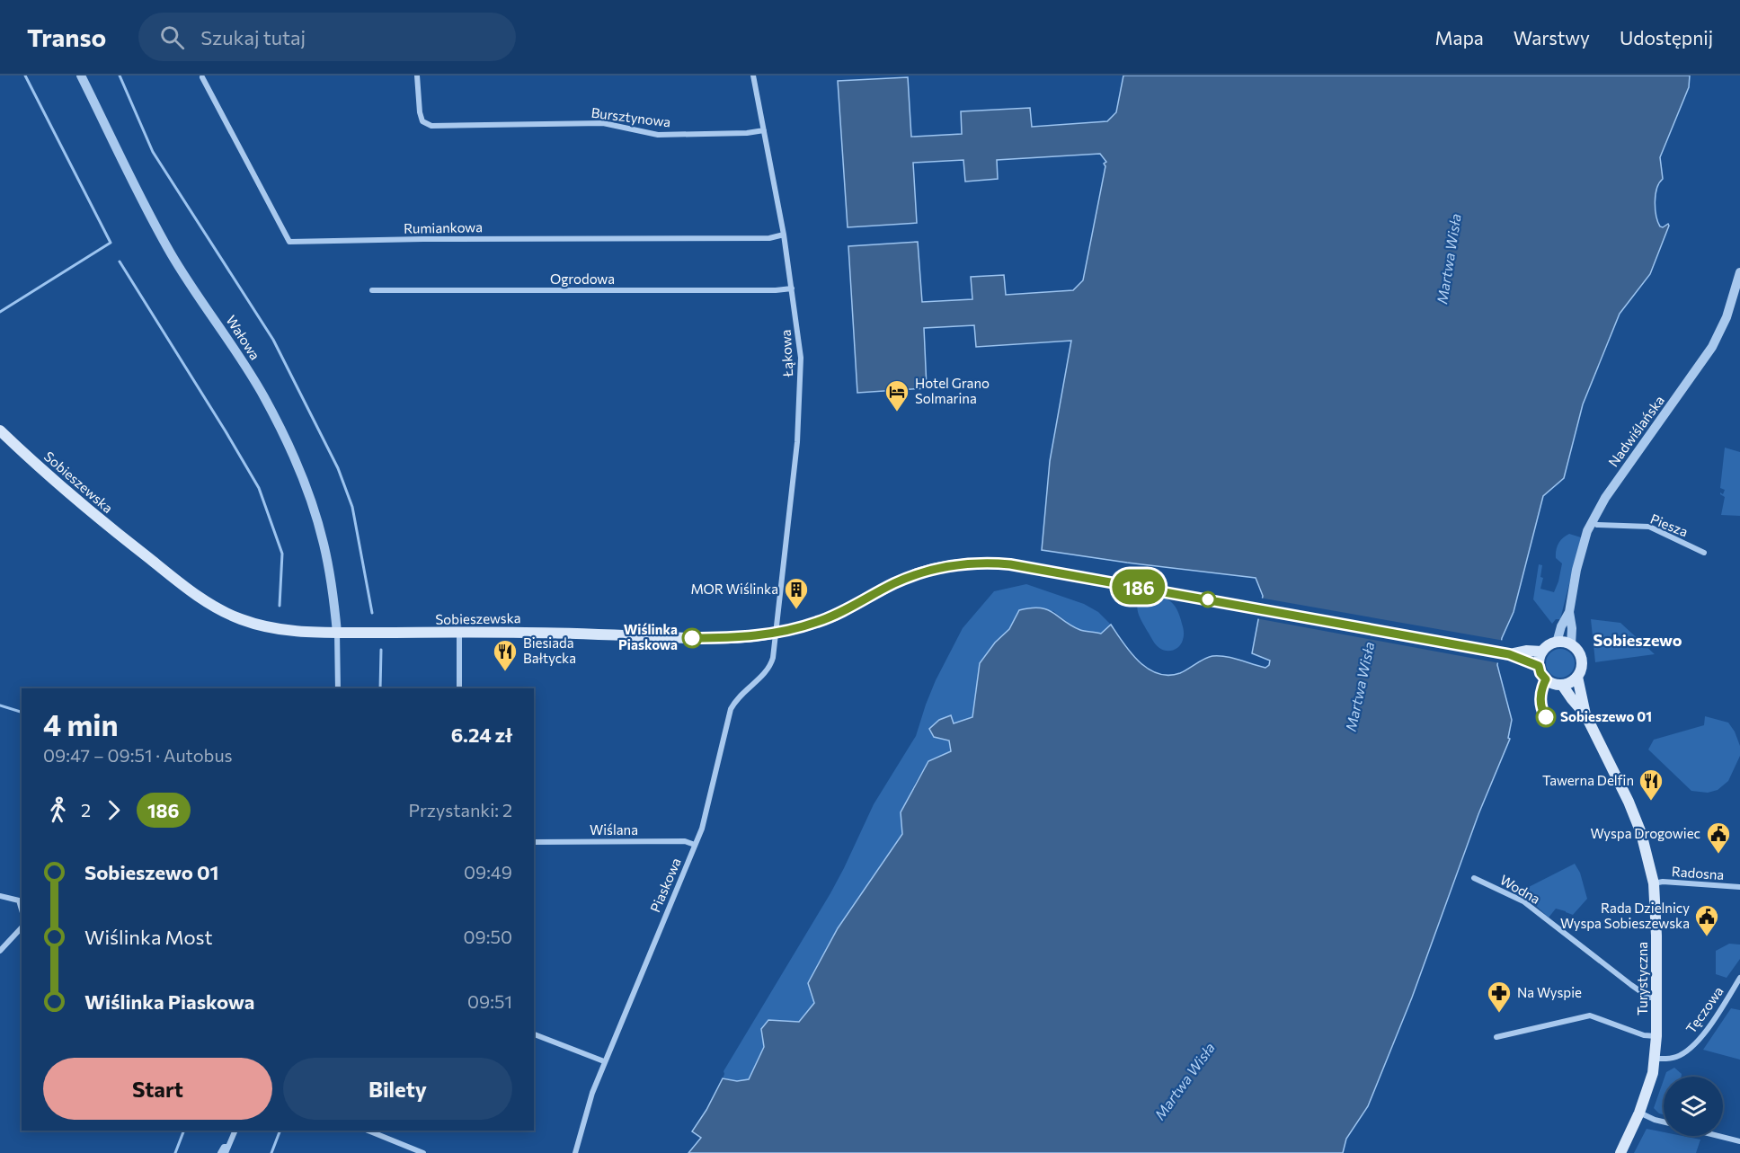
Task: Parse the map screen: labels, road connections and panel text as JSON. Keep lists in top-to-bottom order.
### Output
{
  "streets": {
    "main road": ["Sobieszewska", "Turystyczna"],
    "street": [
      "Bursztynowa",
      "Rumiankowa",
      "Ogrodowa",
      "Wałowa",
      "Łąkowa",
      "Nadwiślańska",
      "Piesza",
      "Wiślana",
      "Radosna",
      "Piaskowa",
      "Wodna",
      "Tęczowa"
    ]
  },
  "crossings": [
    ["Bursztynowa", "Łąkowa"],
    ["Rumiankowa", "Łąkowa"],
    ["Ogrodowa", "Łąkowa"],
    ["Wałowa", "Sobieszewska"],
    ["Łąkowa", "Sobieszewska"],
    ["Łąkowa", "Piaskowa"],
    ["Nadwiślańska", "Piesza"],
    ["Nadwiślańska", "Turystyczna"],
    ["Sobieszewska", "Piaskowa"],
    ["Wiślana", "Piaskowa"],
    ["Radosna", "Turystyczna"],
    ["Wodna", "Turystyczna"],
    ["Turystyczna", "Tęczowa"]
  ],
  "districts": ["Sobieszewo"],
  "water": ["Martwa Wisła"],
  "places": {
    "hotel": ["Hotel Grano Solmarina"],
    "building": ["MOR Wiślinka"],
    "other": ["Wiślinka Piaskowa", "Sobieszewo 01"],
    "restaurant": ["Biesiada Bałtycka", "Tawerna Delfin"],
    "public building": ["Wyspa Drogowiec", "Rada Dzielnicy Wyspa Sobieszewska"],
    "pharmacy": ["Na Wyspie"]
  },
  "lines": ["bus line 186"],
  "page": {
    "header": "Transo",
    "search": "Szukaj tutaj",
    "nav": ["Mapa", "Warstwy", "Udostępnij"],
    "on_map": "186",
    "heading": ["4 min", "09:47 – 09:51 · Autobus", "6.24 zł"],
    "legs": ["2", "186", "Przystanki: 2"],
    "list": [
      {
        "name": "Sobieszewo 01",
        "value": "09:49"
      },
      {
        "name": "Wiślinka Most",
        "value": "09:50"
      },
      {
        "name": "Wiślinka Piaskowa",
        "value": "09:51"
      }
    ],
    "buttons": ["Start", "Bilety"]
  }
}
